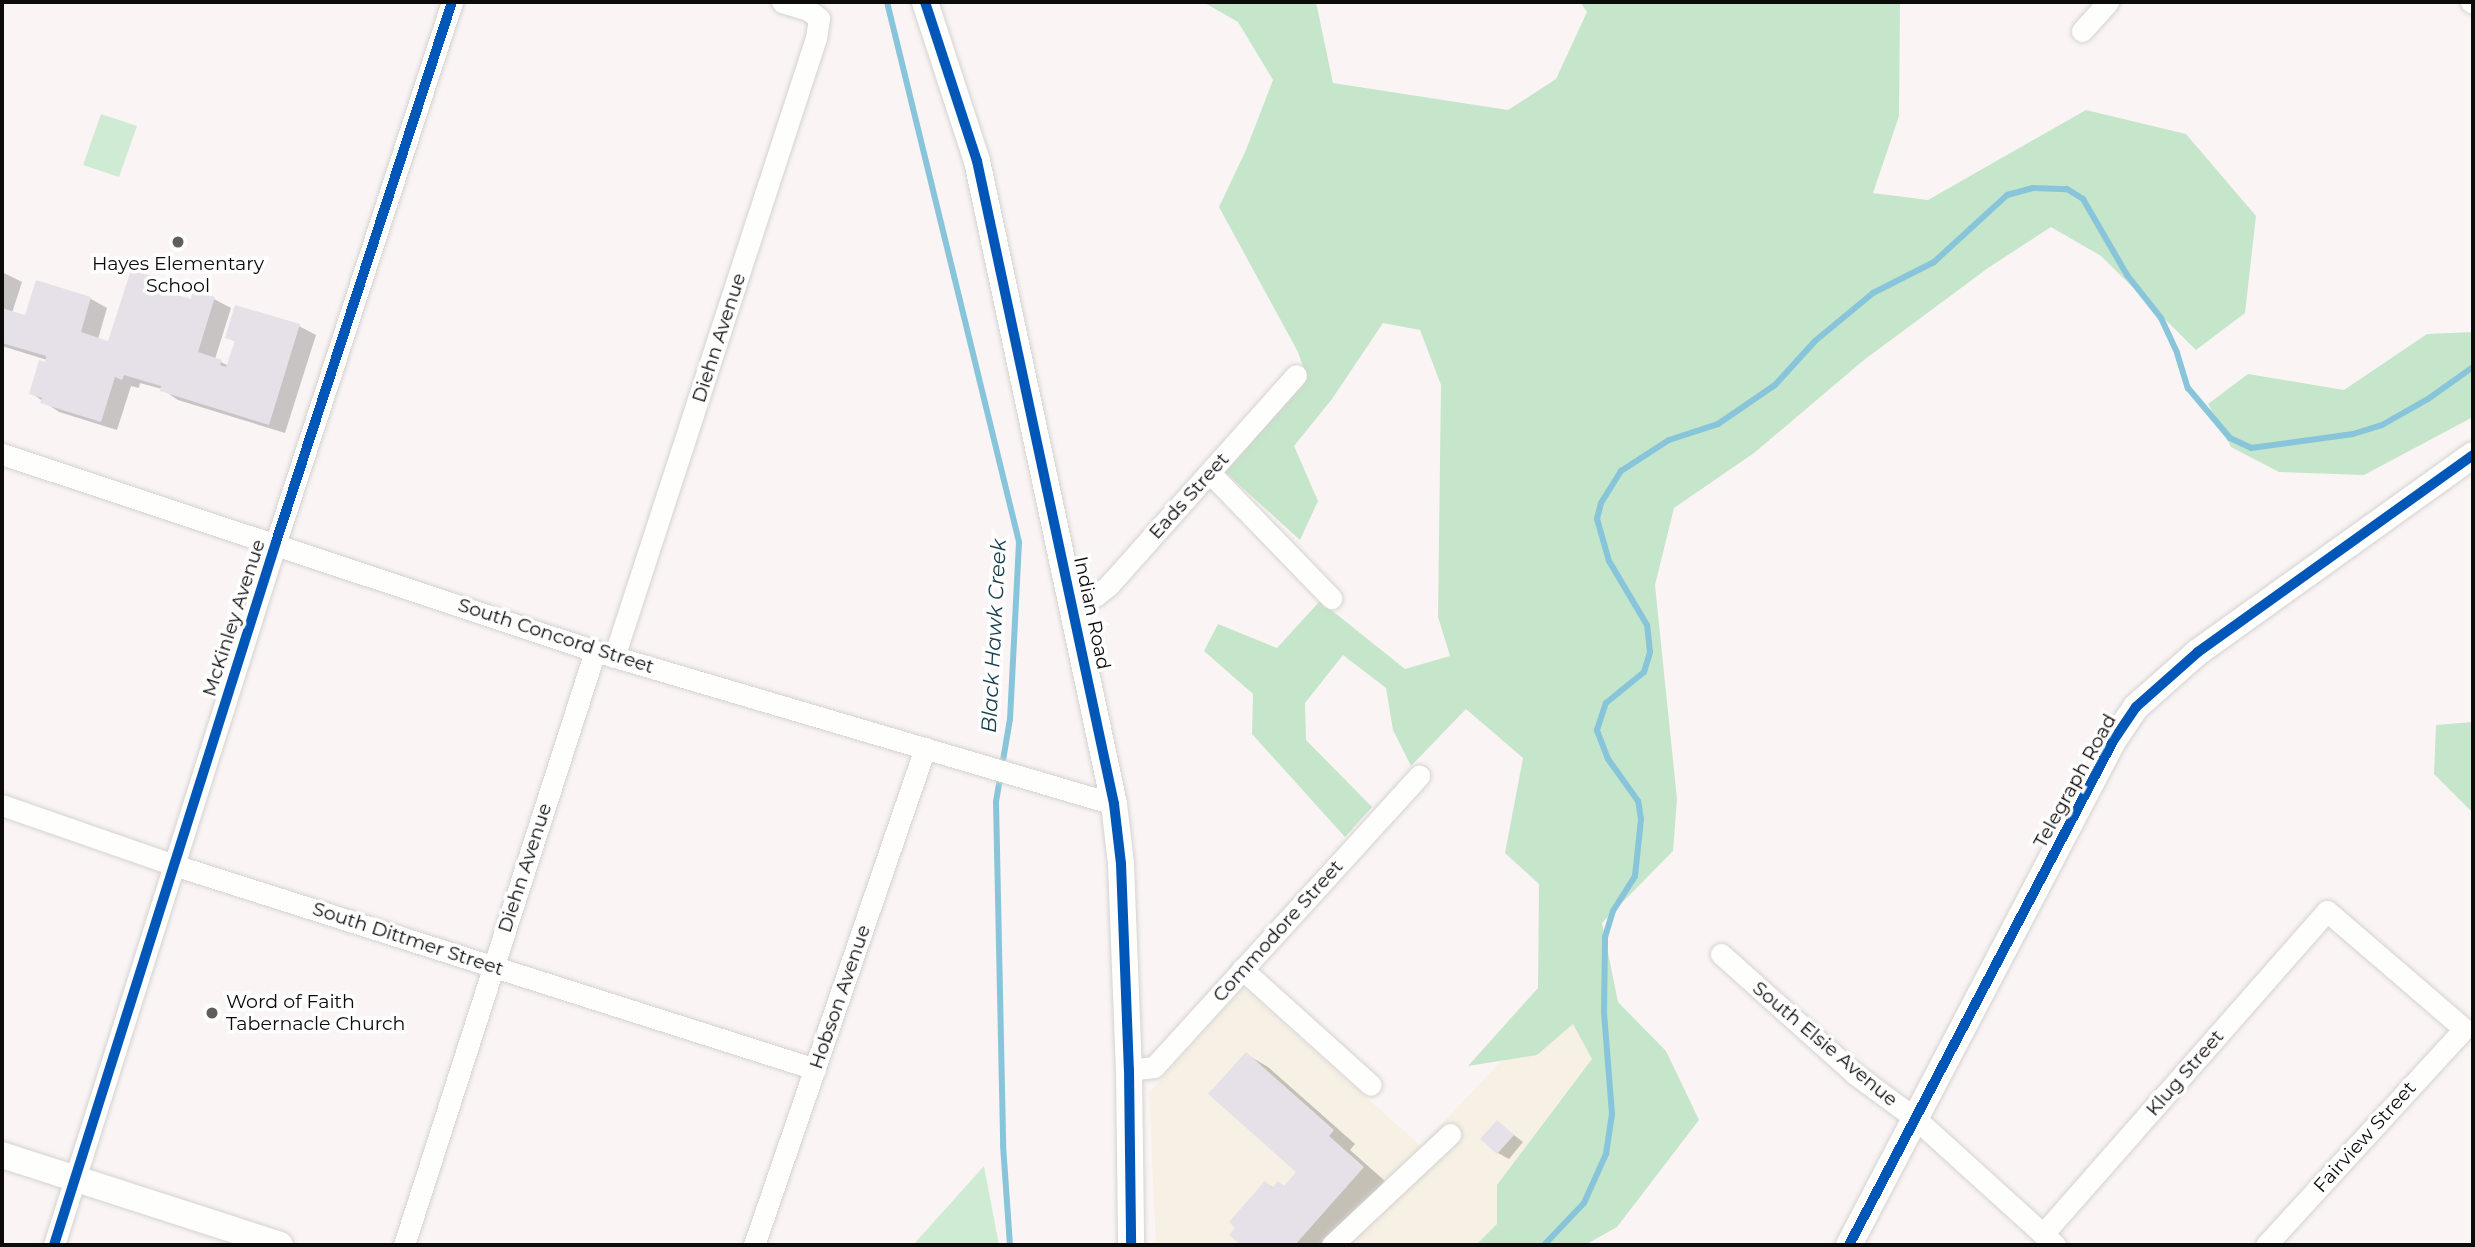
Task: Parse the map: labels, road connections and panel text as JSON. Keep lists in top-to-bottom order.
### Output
{
  "streets": {
    "street": [
      "Diehn Avenue",
      "Eads Street",
      "Indian Road",
      "McKinley Avenue",
      "South Concord Street",
      "Telegraph Road",
      "Commodore Street",
      "South Dittmer Street",
      "Hobson Avenue",
      "South Elsie Avenue",
      "Klug Street",
      "Fairview Street"
    ]
  },
  "crossings": [
    ["Diehn Avenue", "South Concord Street"],
    ["Diehn Avenue", "South Dittmer Street"],
    ["Eads Street", "Indian Road"],
    ["Indian Road", "South Concord Street"],
    ["Indian Road", "Commodore Street"],
    ["McKinley Avenue", "South Concord Street"],
    ["McKinley Avenue", "South Dittmer Street"],
    ["South Concord Street", "Hobson Avenue"],
    ["Telegraph Road", "South Elsie Avenue"],
    ["South Dittmer Street", "Hobson Avenue"],
    ["South Elsie Avenue", "Klug Street"],
    ["Klug Street", "Fairview Street"]
  ],
  "water": ["Black Hawk Creek"],
  "places": ["Hayes Elementary School", "Word of Faith Tabernacle Church"]
}
